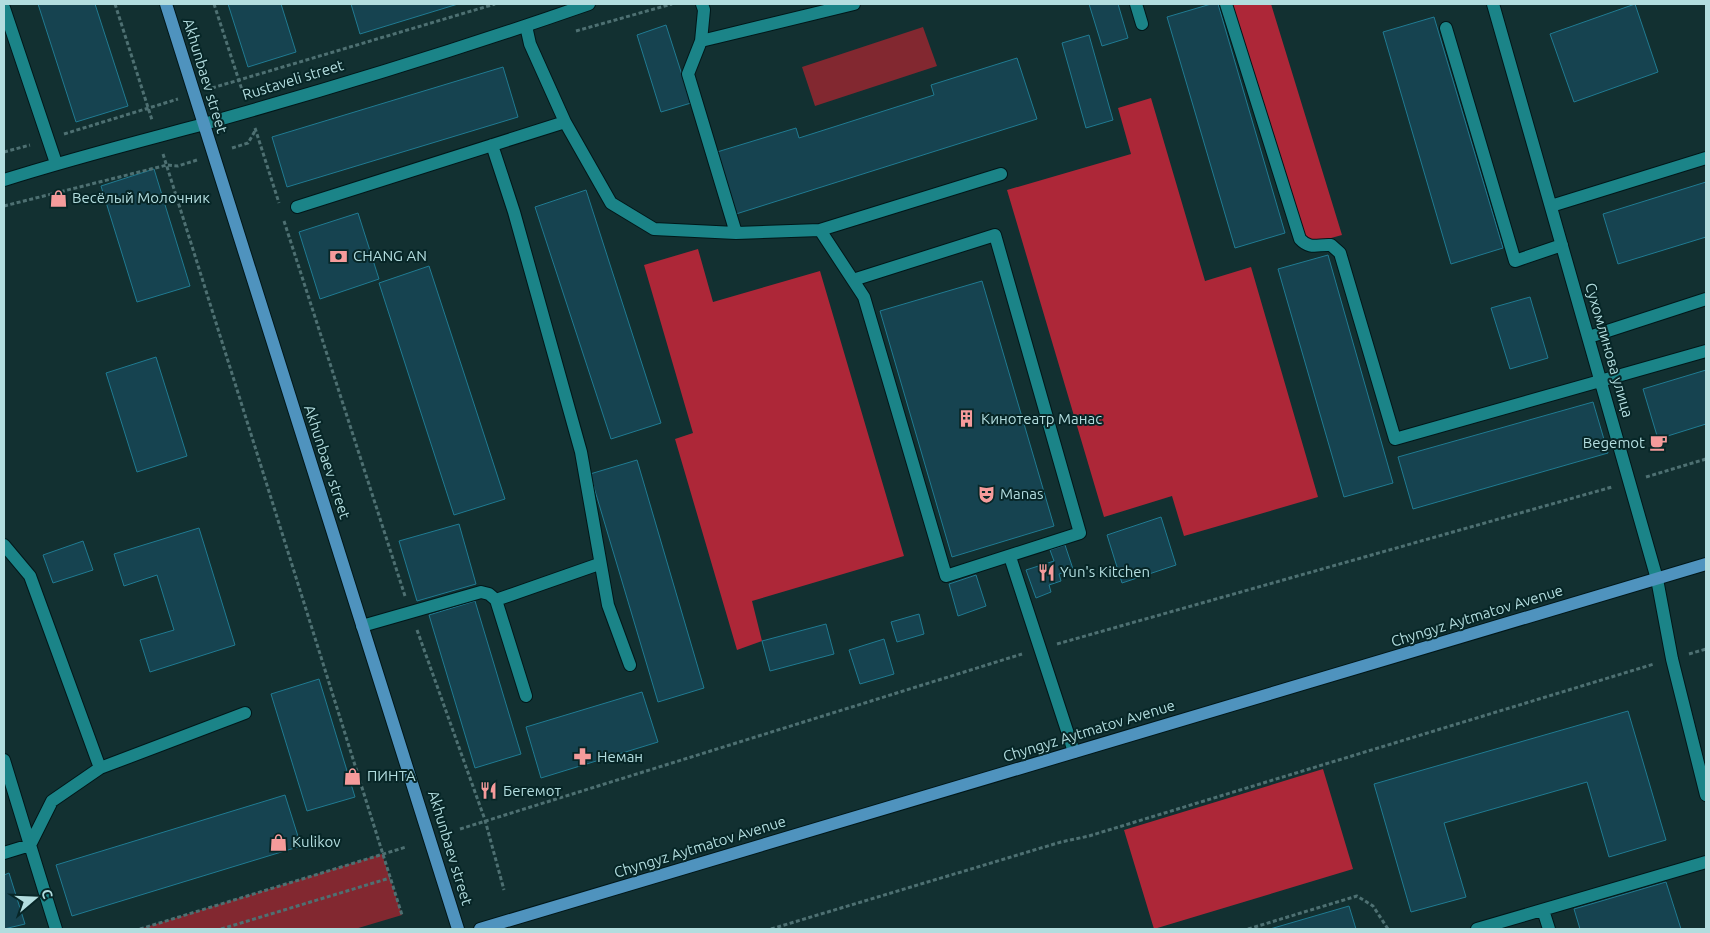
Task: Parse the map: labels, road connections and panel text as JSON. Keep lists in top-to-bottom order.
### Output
{
  "streets": {
    "main road": ["Akhunbaev street", "Chyngyz Aytmatov Avenue"],
    "street": ["Rustaveli street", "Сухомлинова улица"]
  },
  "crossings": [
    ["Akhunbaev street", "Rustaveli street"],
    ["Сухомлинова улица", "Chyngyz Aytmatov Avenue"]
  ],
  "places": {
    "shop": ["Весёлый Молочник", "ПИНТА", "Kulikov"],
    "bank": ["CHANG AN"],
    "building": ["Кинотеатр Манас"],
    "cafe": ["Begemot"],
    "theatre": ["Manas"],
    "restaurant": ["Yun's Kitchen", "Бегемот"],
    "pharmacy": ["Неман"]
  },
  "north": "right"
}
